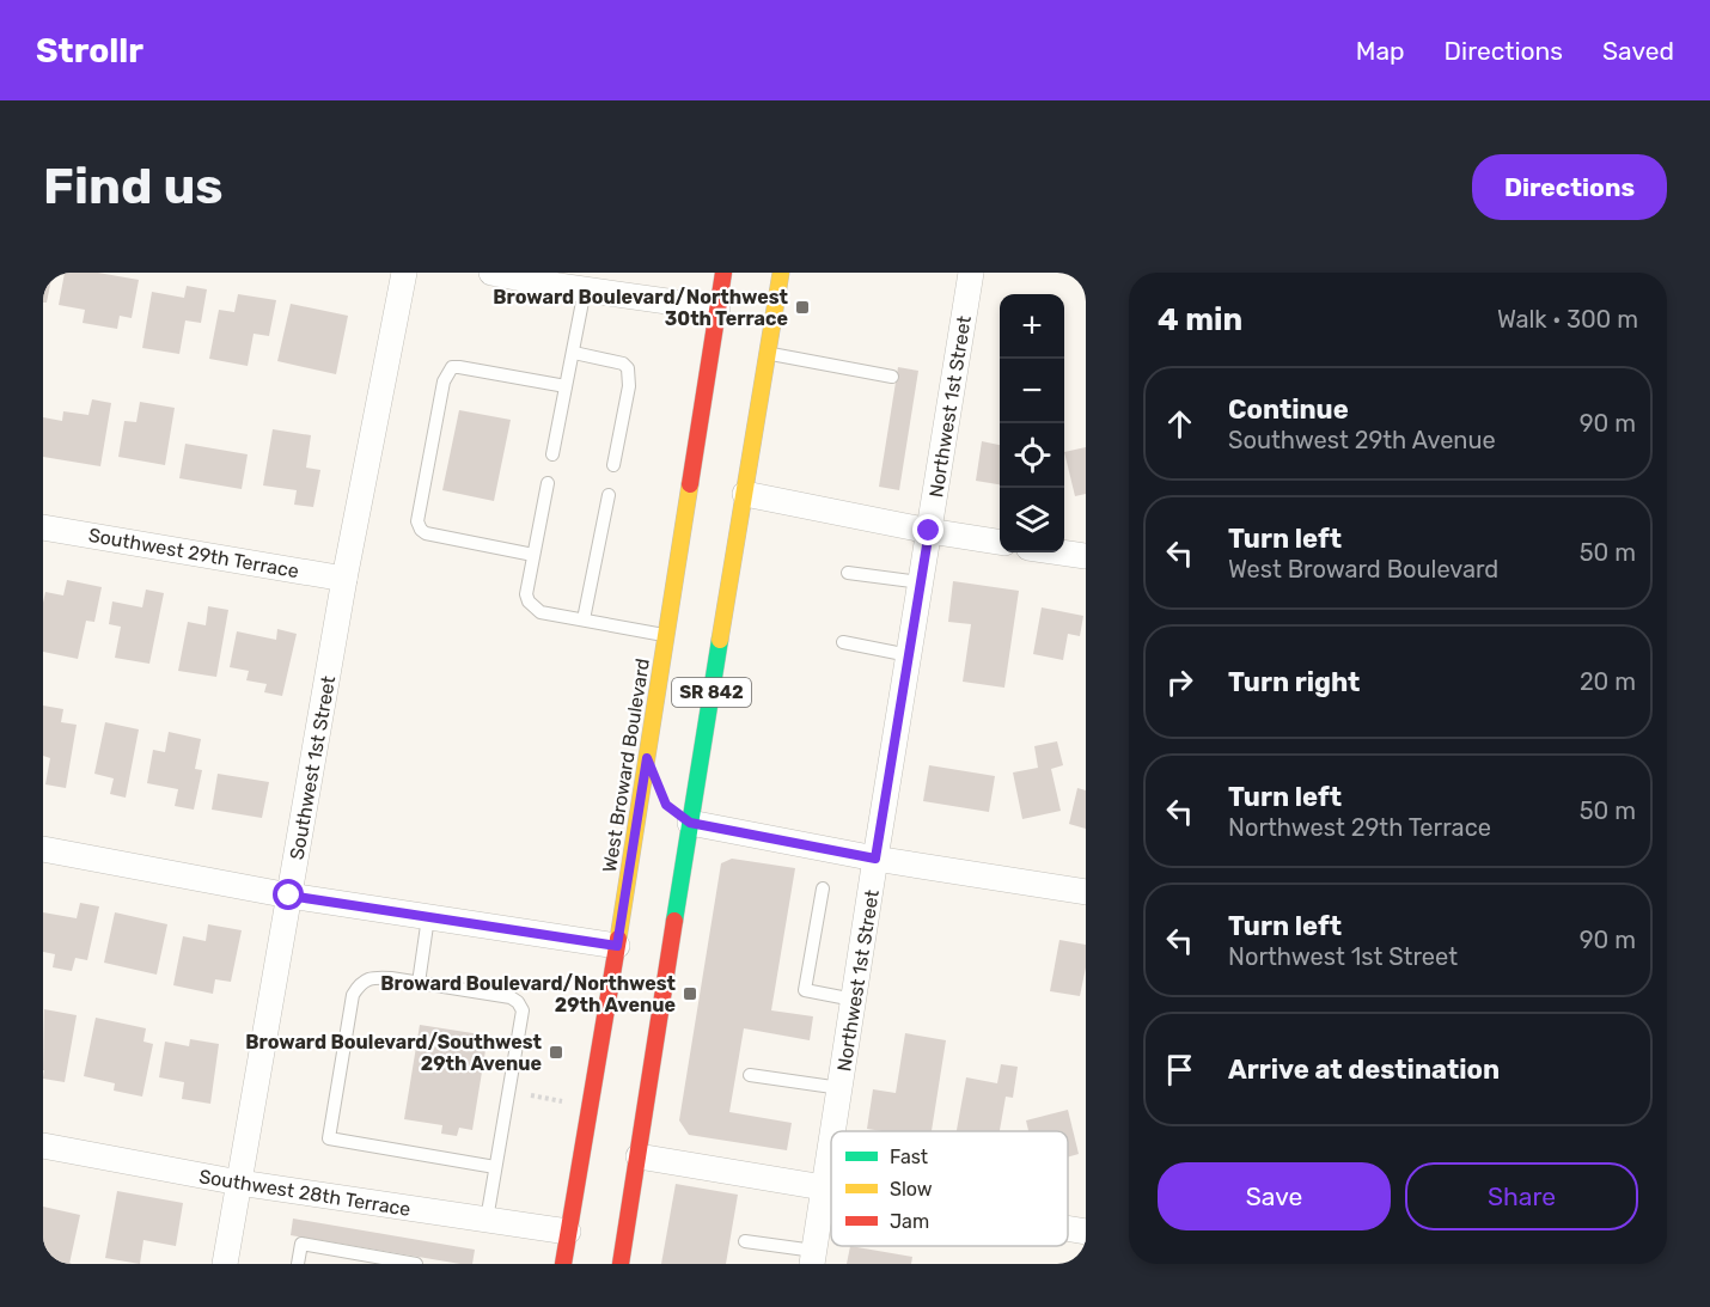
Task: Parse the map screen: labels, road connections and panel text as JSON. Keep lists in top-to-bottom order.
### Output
{
  "streets": {
    "main road": ["SR 842", "West Broward Boulevard"],
    "street": [
      "Northwest 1st Street",
      "Southwest 29th Terrace",
      "Southwest 1st Street",
      "Southwest 28th Terrace"
    ]
  },
  "crossings": [
    ["Southwest 29th Terrace", "Southwest 1st Street"],
    ["West Broward Boulevard", "Southwest 28th Terrace"],
    ["Southwest 1st Street", "Southwest 28th Terrace"]
  ],
  "places": {
    "transit": ["Broward Boulevard/Northwest 30th Terrace", "Broward Boulevard/Northwest 29th Avenue", "Broward Boulevard/Southwest 29th Avenue"]
  },
  "legend": ["Fast", "Slow", "Jam"],
  "page": {
    "header": "Strollr",
    "nav": ["Map", "Directions", "Saved"],
    "buttons": [
      "Directions",
      ["Save", "Share"]
    ],
    "title": "Find us",
    "heading": ["4 min", "Walk · 300 m"],
    "map_buttons": ["+", "−"],
    "list": [
      ["Continue", "Southwest 29th Avenue", "90 m"],
      ["Turn left", "West Broward Boulevard", "50 m"],
      ["Turn right", "20 m"],
      ["Turn left", "Northwest 29th Terrace", "50 m"],
      ["Turn left", "Northwest 1st Street", "90 m"],
      "Arrive at destination"
    ]
  }
}
